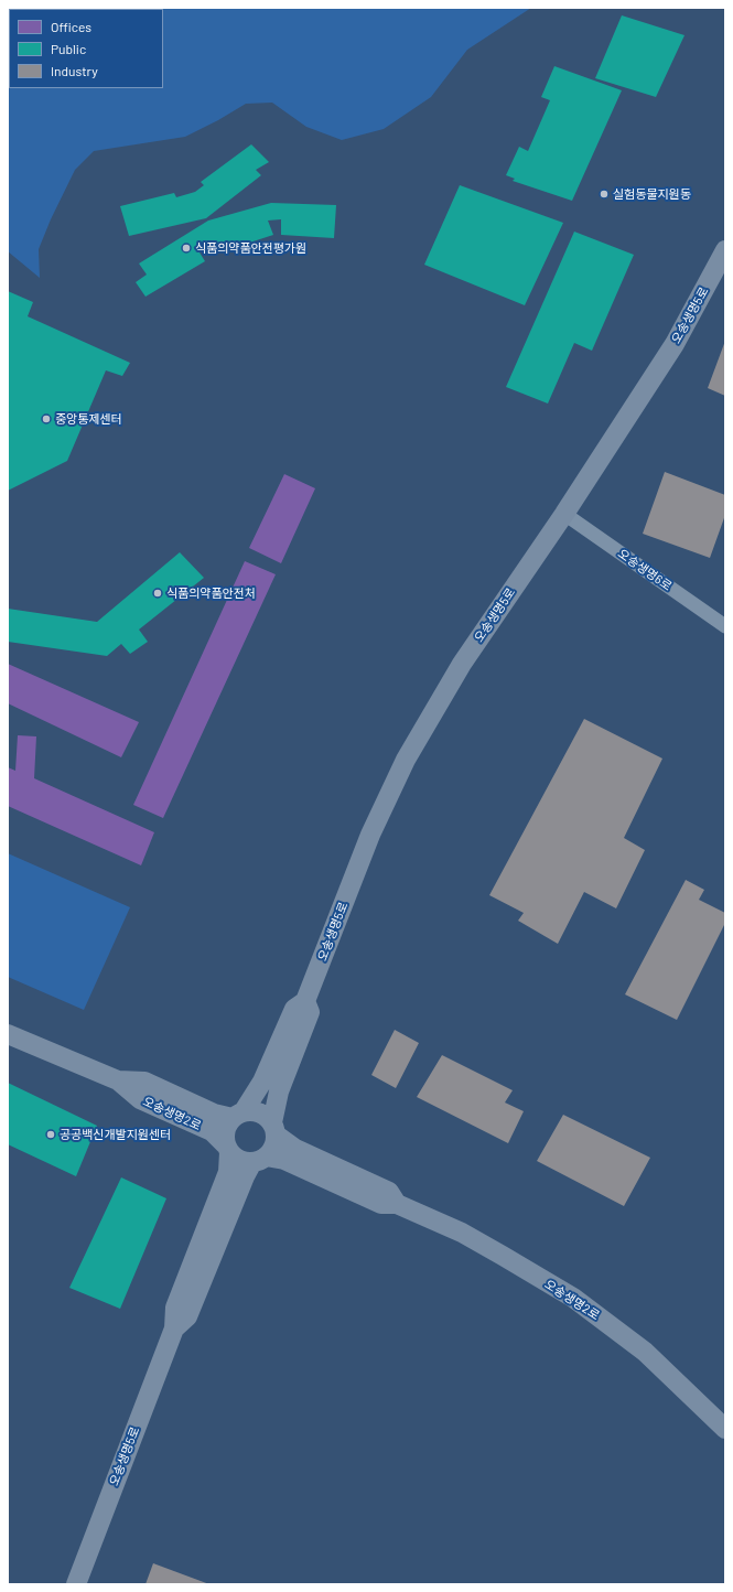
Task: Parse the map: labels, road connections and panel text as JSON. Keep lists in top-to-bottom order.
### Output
{
  "streets": {
    "street": ["오송생명5로", "오송생명6로", "오송생명2로"]
  },
  "crossings": [
    ["오송생명5로", "오송생명6로"],
    ["오송생명5로", "오송생명2로"]
  ],
  "places": [
    "실험동물지원동",
    "식품의약품안전평가원",
    "중앙통제센터",
    "식품의약품안전처",
    "공공백신개발지원센터"
  ],
  "legend": ["Offices", "Public", "Industry"]
}
